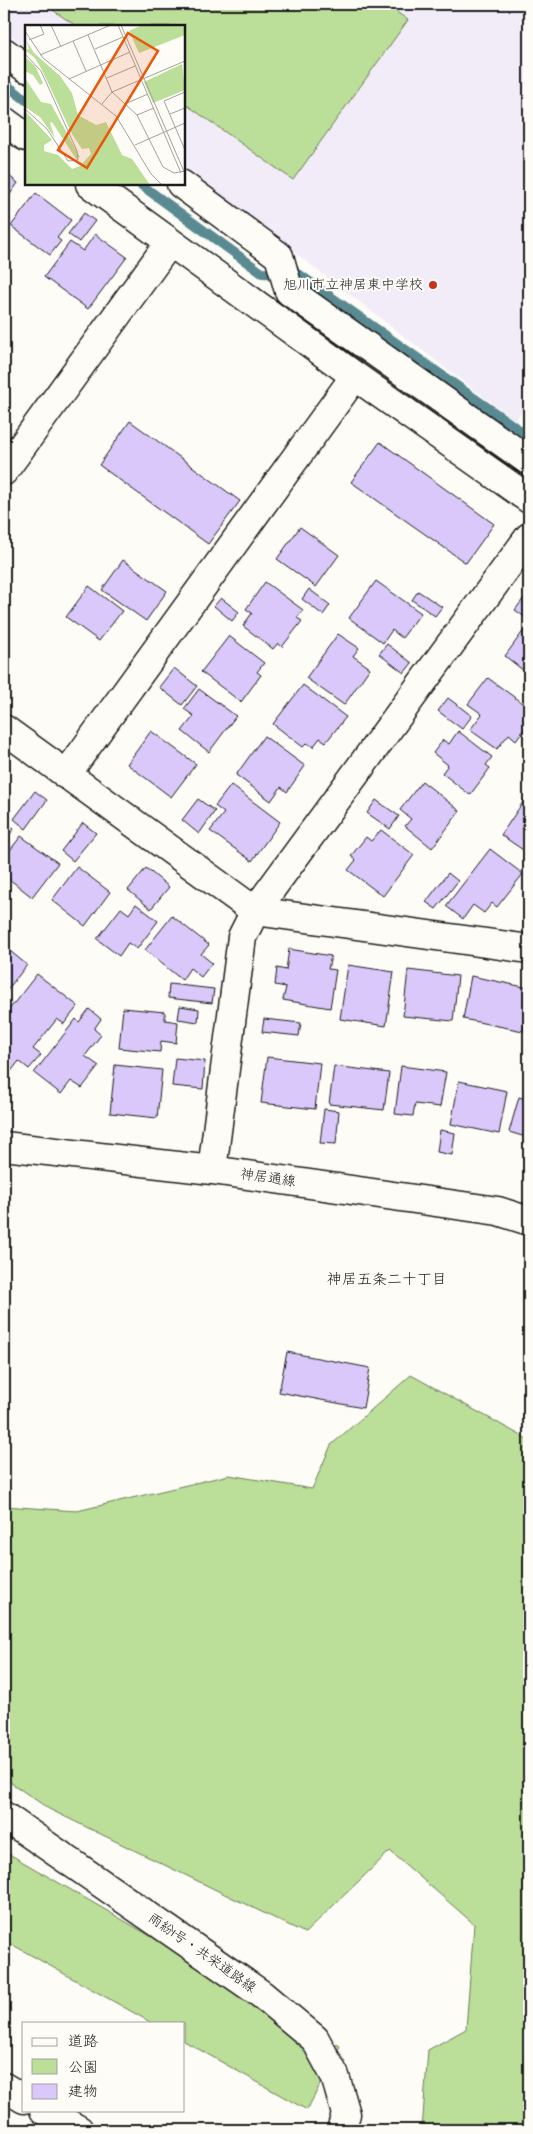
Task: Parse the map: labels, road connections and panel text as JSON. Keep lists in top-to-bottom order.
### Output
{
  "streets": {
    "street": ["神居通線", "雨紛1号・共栄道路線"]
  },
  "districts": ["神居五条二十丁目"],
  "places": ["旭川市立神居東中学校"],
  "legend": ["道路", "公園", "建物"]
}
